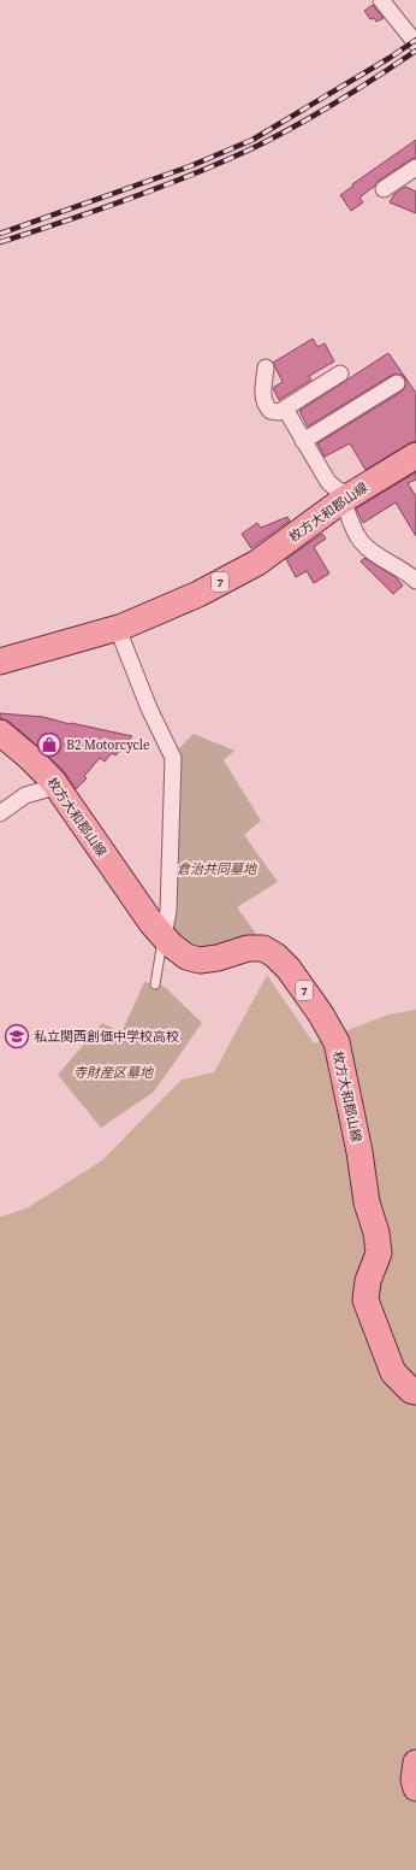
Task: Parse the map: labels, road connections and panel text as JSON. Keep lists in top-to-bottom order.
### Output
{
  "streets": {
    "main road": ["枚方大和郡山線", "7"]
  },
  "parks": ["倉治共同墓地", "寺財産区墓地"],
  "places": {
    "shop": ["B2 Motorcycle"],
    "school or university": ["私立関西創価中学校高校"]
  }
}
